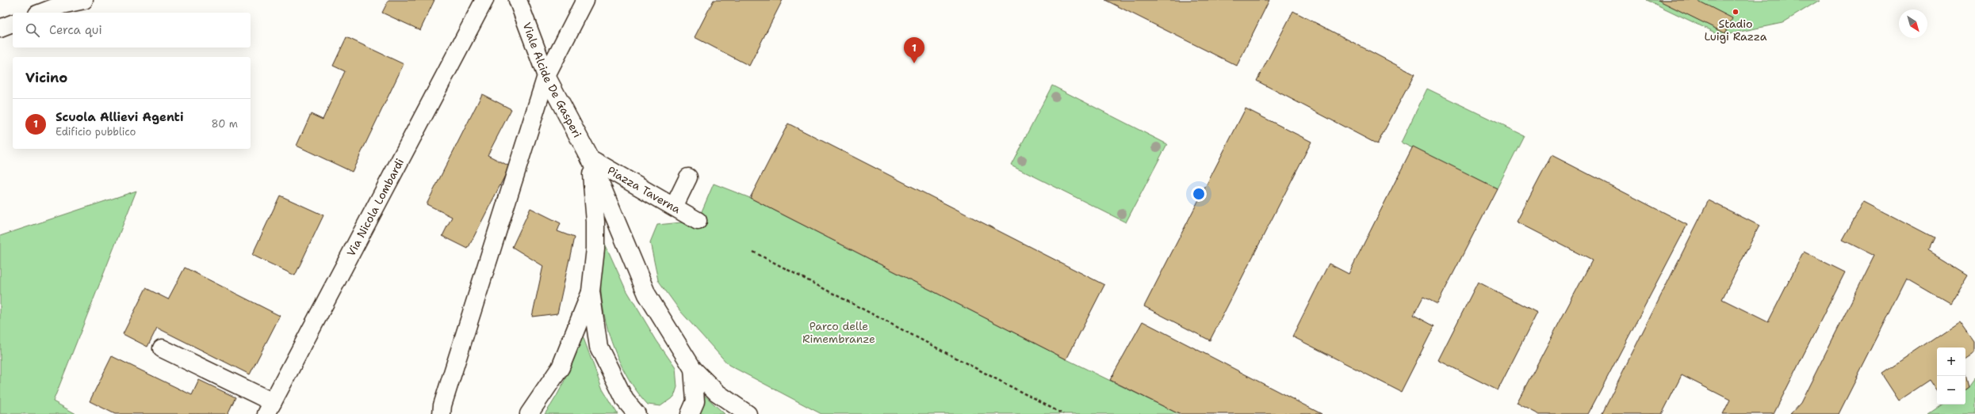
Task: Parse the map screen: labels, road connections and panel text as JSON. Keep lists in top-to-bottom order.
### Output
{
  "streets": {
    "street": ["Viale Alcide De Gasperi", "Piazza Taverna", "Via Nicola Lombardi"]
  },
  "crossings": [
    ["Viale Alcide De Gasperi", "Piazza Taverna"]
  ],
  "parks": ["Parco delle Rimembranze"],
  "places": ["Stadio Luigi Razza"],
  "north": "bottom right",
  "page": {
    "search": "Cerca qui",
    "pins": "1",
    "heading": "Vicino",
    "list": [
      {
        "mark": "1",
        "name": "Scuola Allievi Agenti",
        "note": "Edificio pubblico",
        "value": "80 m"
      }
    ],
    "map_buttons": ["+", "−"]
  }
}
